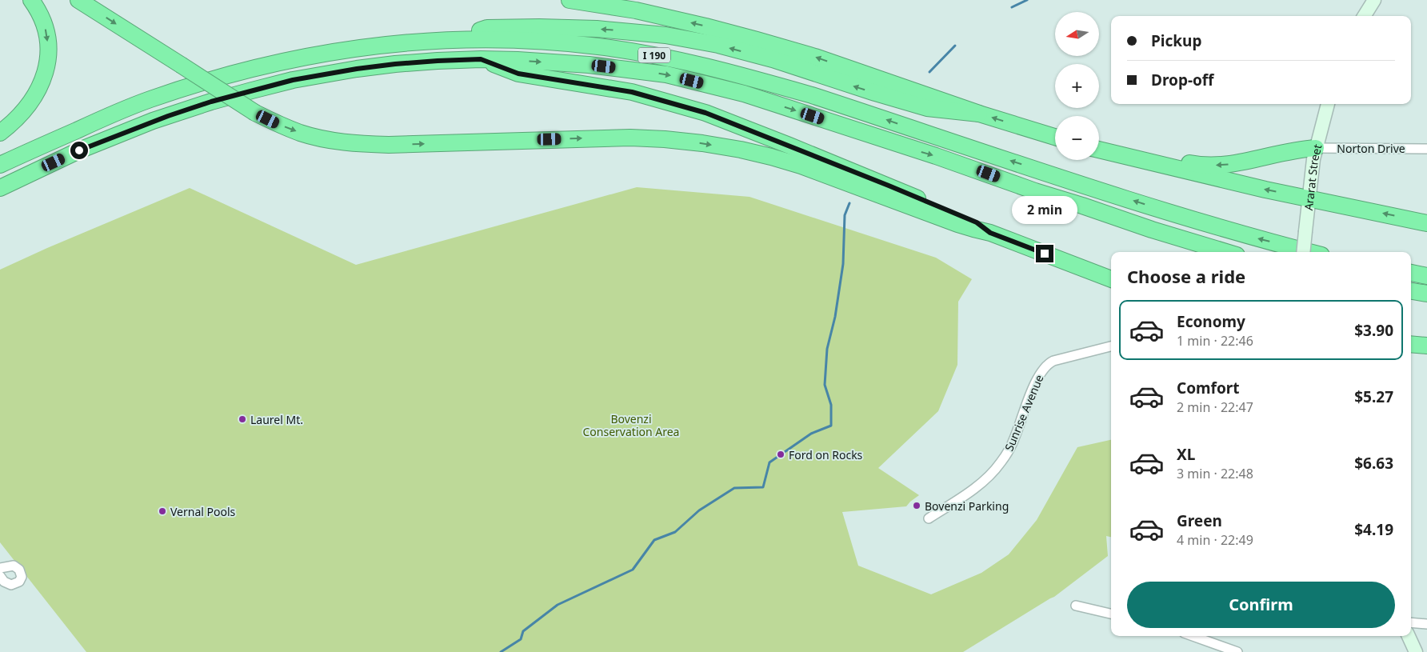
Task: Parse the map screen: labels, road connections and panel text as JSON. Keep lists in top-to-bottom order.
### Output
{
  "streets": {
    "highway": ["I 190"],
    "main road": ["Ararat Street"],
    "street": ["Norton Drive", "Sunrise Avenue"]
  },
  "crossings": [
    ["Norton Drive", "Ararat Street"]
  ],
  "parks": ["Bovenzi Conservation Area"],
  "places": [
    "Laurel Mt.",
    "Ford on Rocks",
    "Bovenzi Parking",
    "Vernal Pools"
  ],
  "north": "left",
  "page": {
    "map_buttons": ["+", "−"],
    "banner": ["Pickup", "Drop-off"],
    "bubble": "2 min",
    "heading": "Choose a ride",
    "list": [
      {
        "name": "Economy",
        "note": "1 min · 22:46",
        "value": "$3.90"
      },
      {
        "name": "Comfort",
        "note": "2 min · 22:47",
        "value": "$5.27"
      },
      {
        "name": "XL",
        "note": "3 min · 22:48",
        "value": "$6.63"
      },
      {
        "name": "Green",
        "note": "4 min · 22:49",
        "value": "$4.19"
      }
    ],
    "buttons": "Confirm"
  }
}
